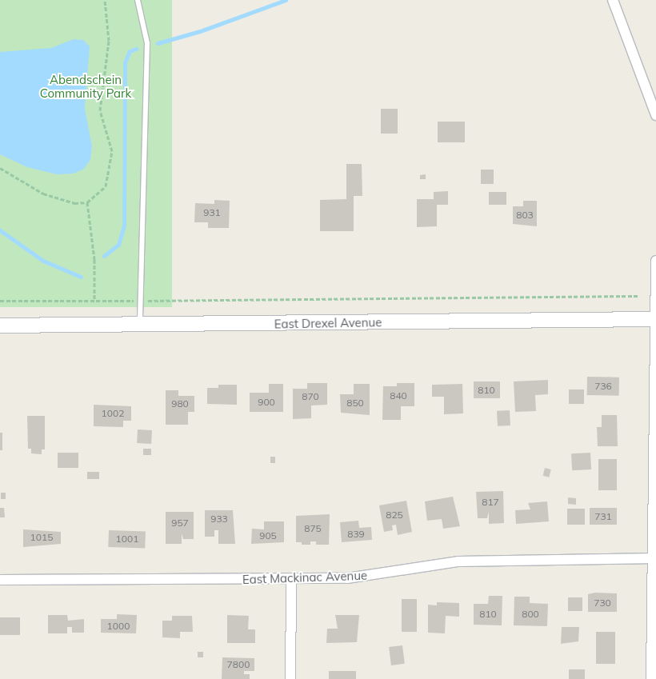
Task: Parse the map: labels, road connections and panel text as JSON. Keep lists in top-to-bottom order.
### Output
{
  "streets": {
    "street": ["East Drexel Avenue", "East Mackinac Avenue"]
  },
  "parks": ["Abendschein Community Park"],
  "house_numbers": [
    "931",
    "803",
    "736",
    "810",
    "840",
    "870",
    "900",
    "850",
    "980",
    "1002",
    "817",
    "825",
    "731",
    "933",
    "957",
    "875",
    "839",
    "905",
    "1015",
    "1001",
    "730",
    "810",
    "800",
    "1000",
    "7800"
  ]
}
